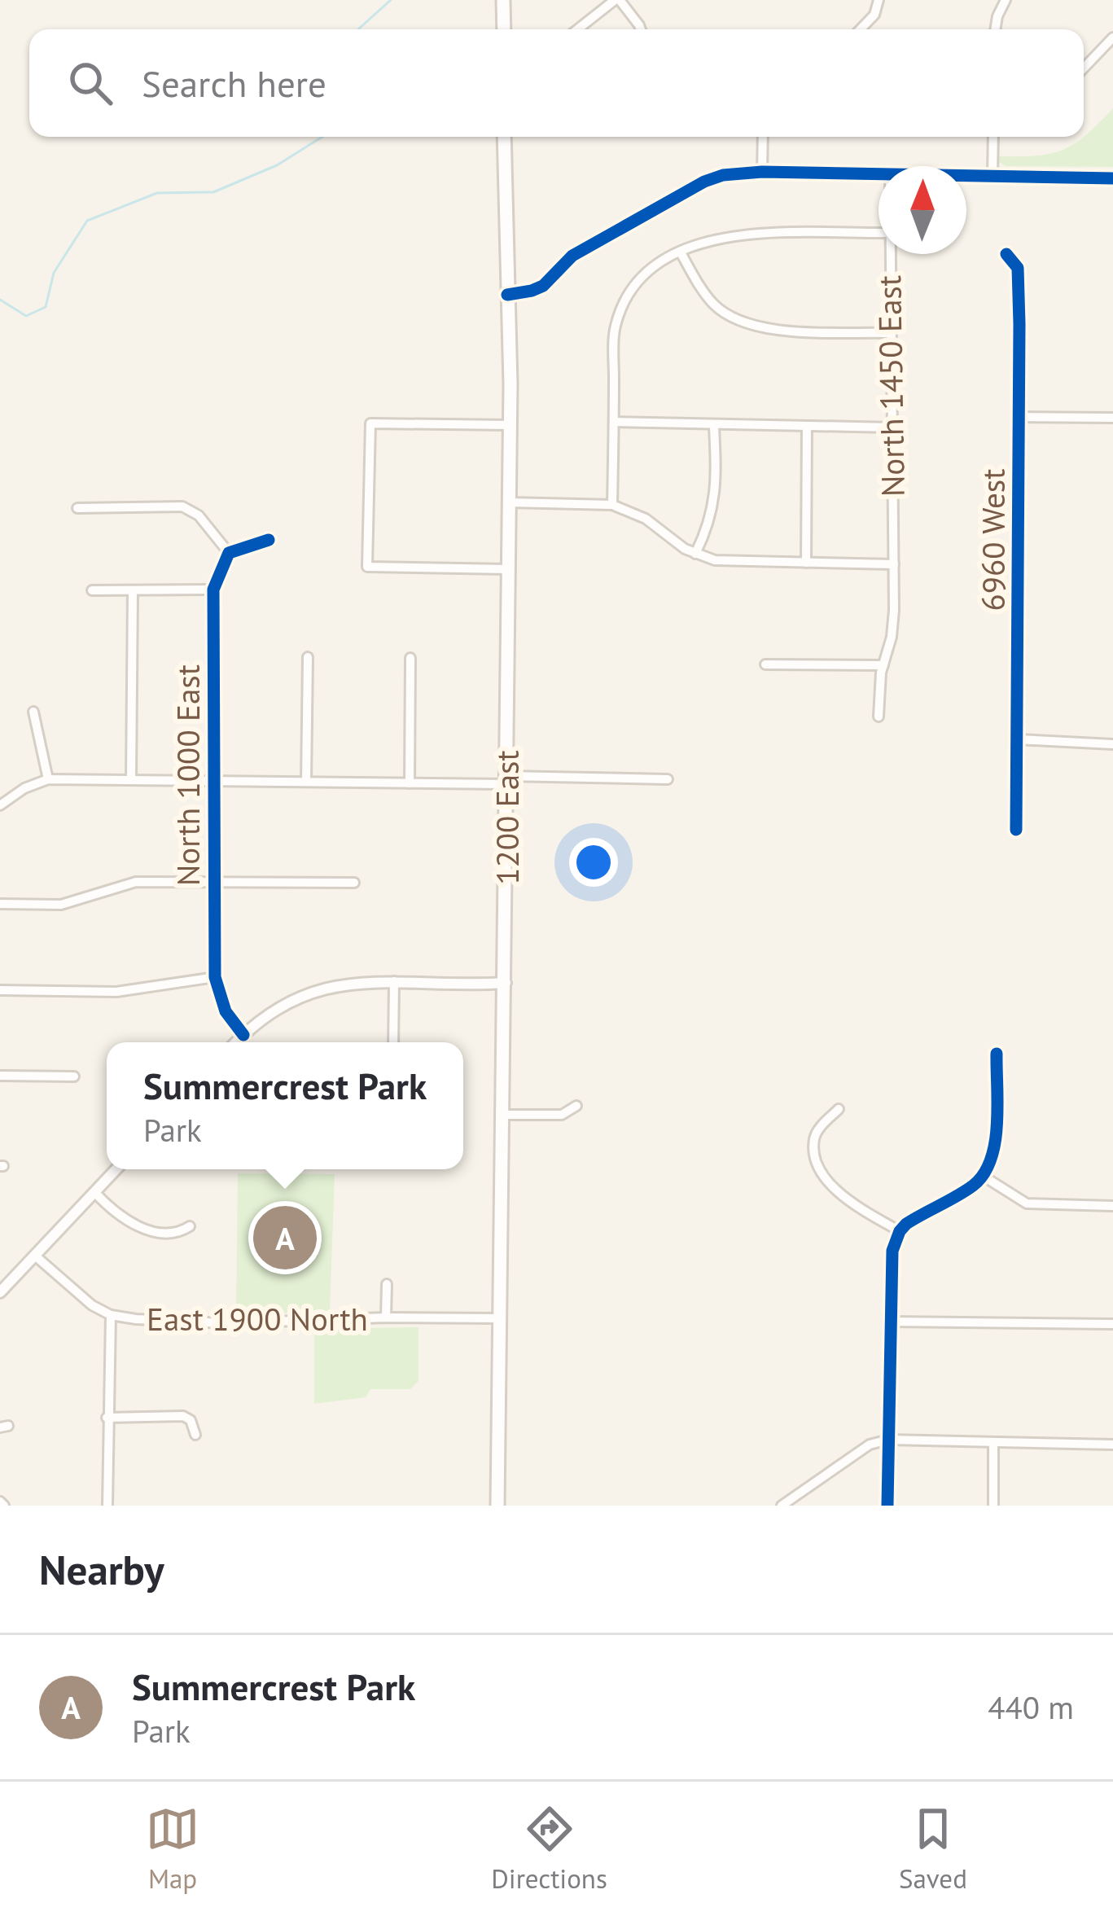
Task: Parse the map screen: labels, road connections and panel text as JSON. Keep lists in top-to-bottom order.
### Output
{
  "streets": {
    "main road": ["1200 East"],
    "street": [
      "North 1450 East",
      "6960 West",
      "North 1000 East",
      "East 1900 North"
    ]
  },
  "crossings": [
    ["1200 East", "East 1900 North"]
  ],
  "north": "top",
  "page": {
    "search": "Search here",
    "popup": ["Summercrest Park", "Park"],
    "pins": "A",
    "heading": "Nearby",
    "list": [
      {
        "mark": "A",
        "name": "Summercrest Park",
        "note": "Park",
        "value": "440 m"
      }
    ],
    "nav": ["Map", "Directions", "Saved"]
  }
}
